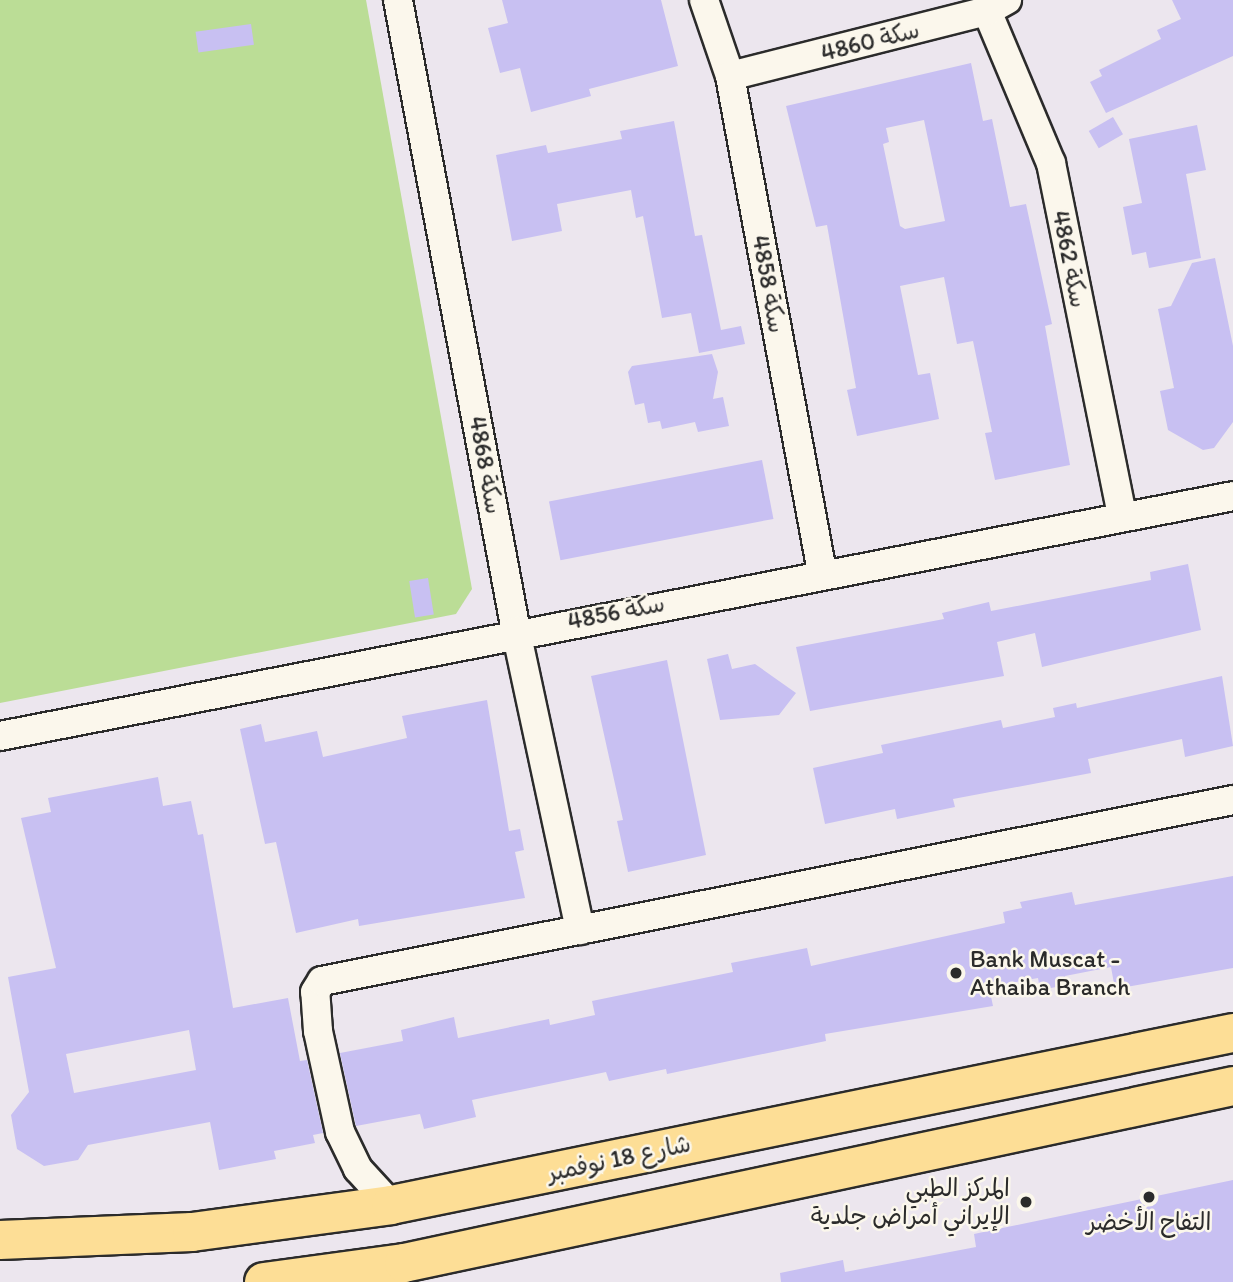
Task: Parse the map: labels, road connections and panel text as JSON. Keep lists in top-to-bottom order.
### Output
{
  "streets": {
    "main road": ["شارع 18 نوفمبر"],
    "street": [
      "سكة 4860",
      "سكة 4862",
      "سكة 4858",
      "سكة 4868",
      "سكة 4856"
    ]
  },
  "crossings": [
    ["سكة 4860", "سكة 4862"],
    ["سكة 4860", "سكة 4858"],
    ["سكة 4862", "سكة 4856"],
    ["سكة 4858", "سكة 4856"],
    ["سكة 4868", "سكة 4856"]
  ],
  "places": ["Bank Muscat - Athaiba Branch", "التفاح الأخضر", "المركز الطبي الإيراني أمراض جلدية"]
}
